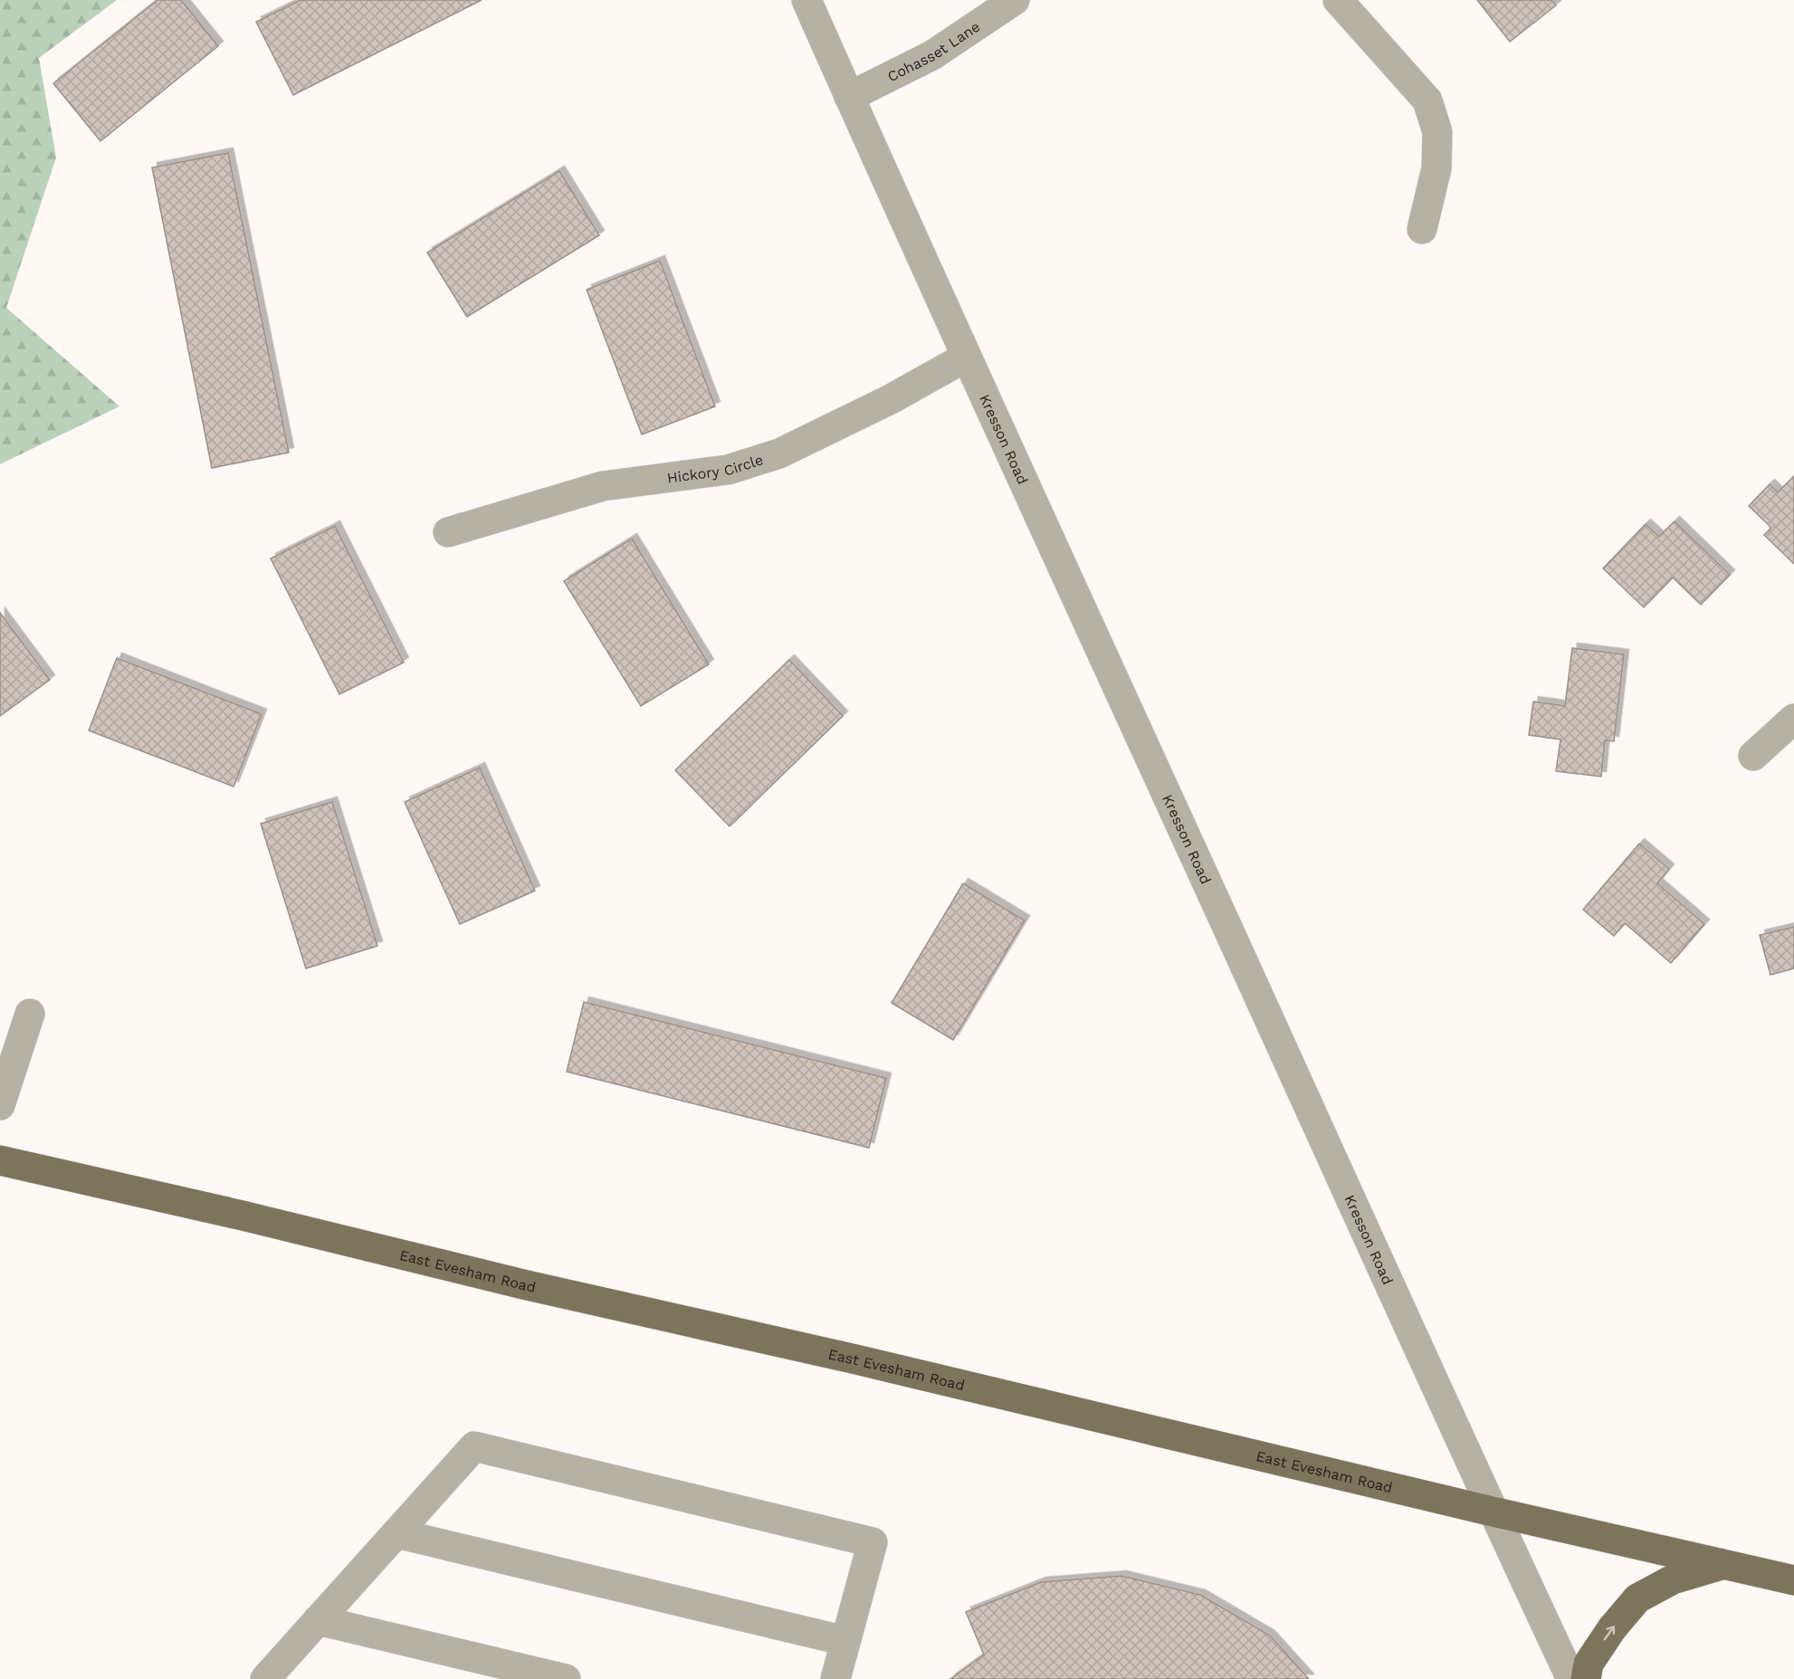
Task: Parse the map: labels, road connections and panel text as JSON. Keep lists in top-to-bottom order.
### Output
{
  "streets": {
    "main road": ["East Evesham Road"],
    "street": ["Cohasset Lane", "Kresson Road", "Hickory Circle"]
  },
  "crossings": [
    ["Cohasset Lane", "Kresson Road"],
    ["Kresson Road", "Hickory Circle"],
    ["Kresson Road", "East Evesham Road"]
  ]
}
